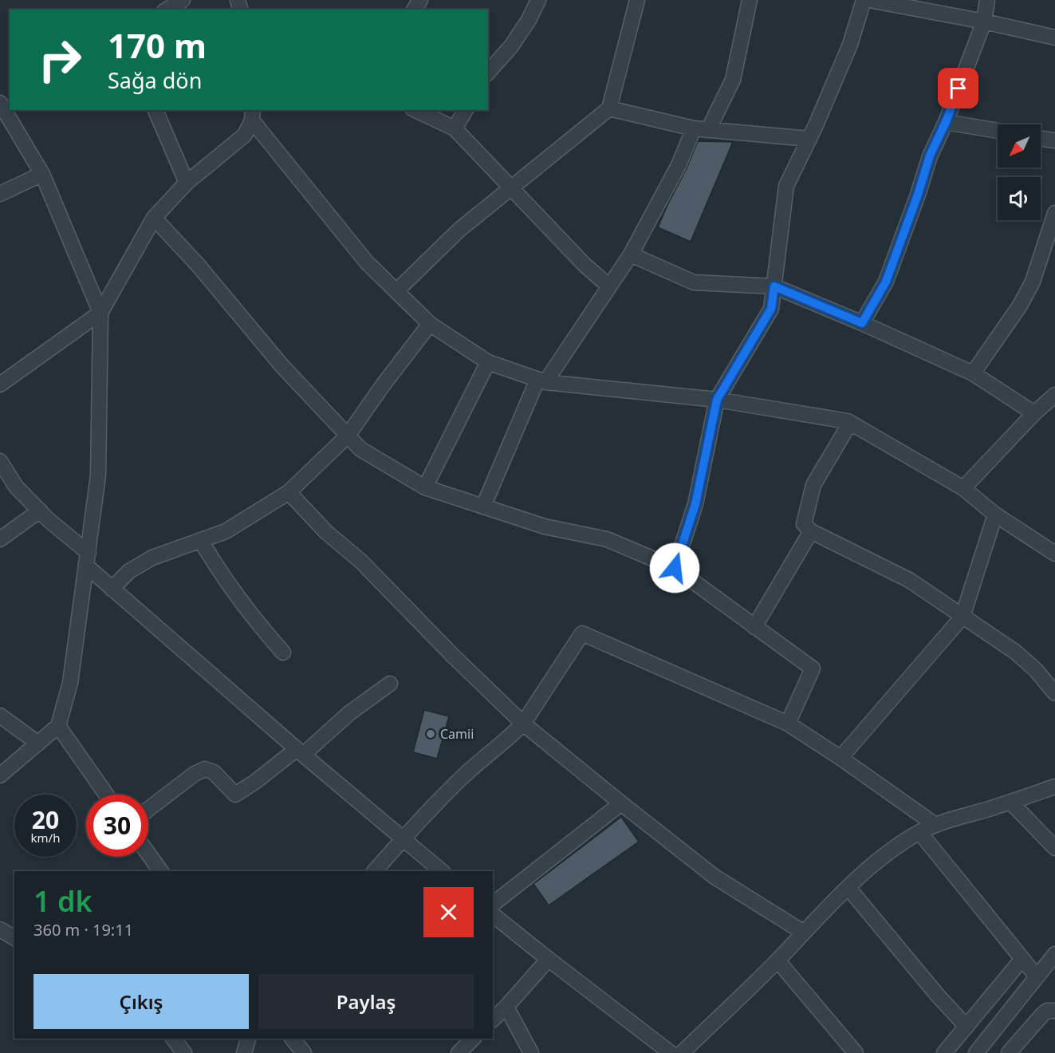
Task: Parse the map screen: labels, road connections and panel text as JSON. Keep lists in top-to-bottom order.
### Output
{
  "places": ["Camii"],
  "north": "bottom left",
  "page": {
    "turn": ["170 m", "Sağa dön"],
    "speed": "20 km/h",
    "limit": "30",
    "heading": ["1 dk", "360 m · 19:11"],
    "buttons": ["Çıkış", "Paylaş"]
  }
}
